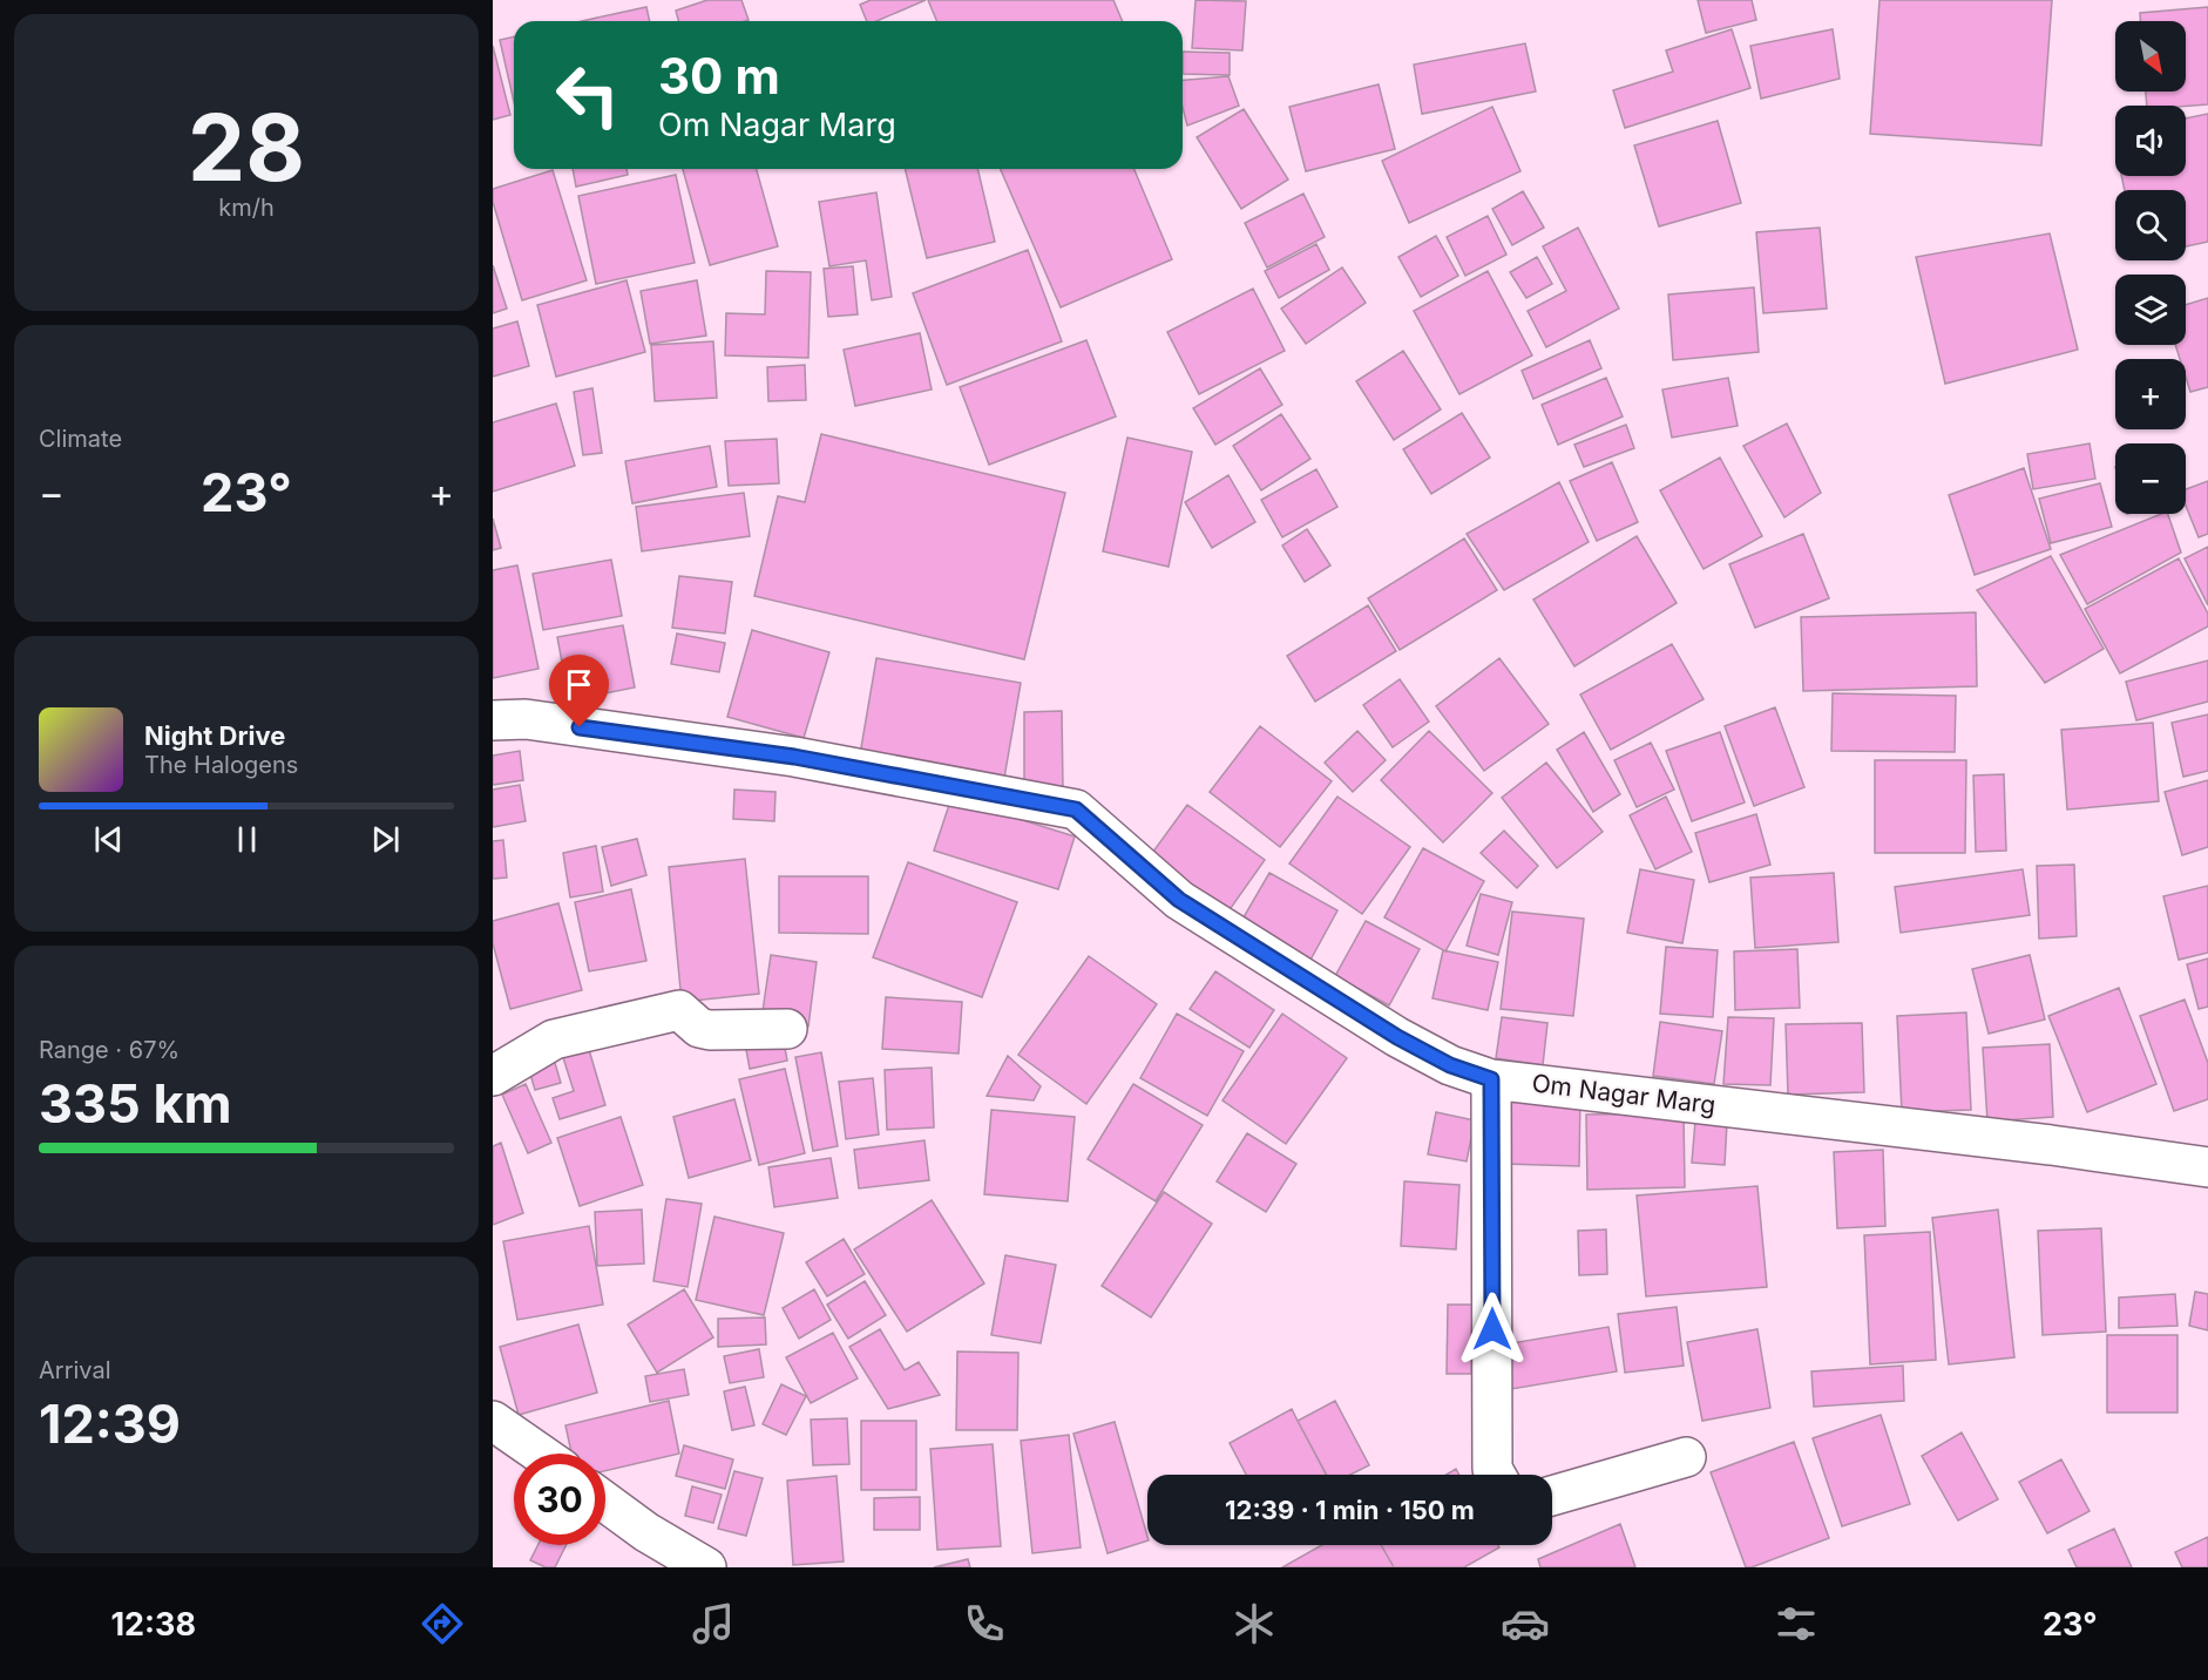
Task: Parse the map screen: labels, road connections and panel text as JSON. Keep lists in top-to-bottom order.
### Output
{
  "streets": {
    "street": ["Om Nagar Marg"]
  },
  "north": "bottom right",
  "page": {
    "tile": [
      ["28", "km/h"],
      "Climate",
      ["Range · 67%", "335 km"],
      ["Arrival", "12:39"]
    ],
    "map_buttons": ["+", "−"],
    "turn": ["30 m", "Om Nagar Marg"],
    "heat": ["−", "23°", "+"],
    "song": ["Night Drive", "The Halogens"],
    "limit": "30",
    "trip": "12:39 · 1 min · 150 m",
    "tabs": ["12:38", "23°"]
  }
}
